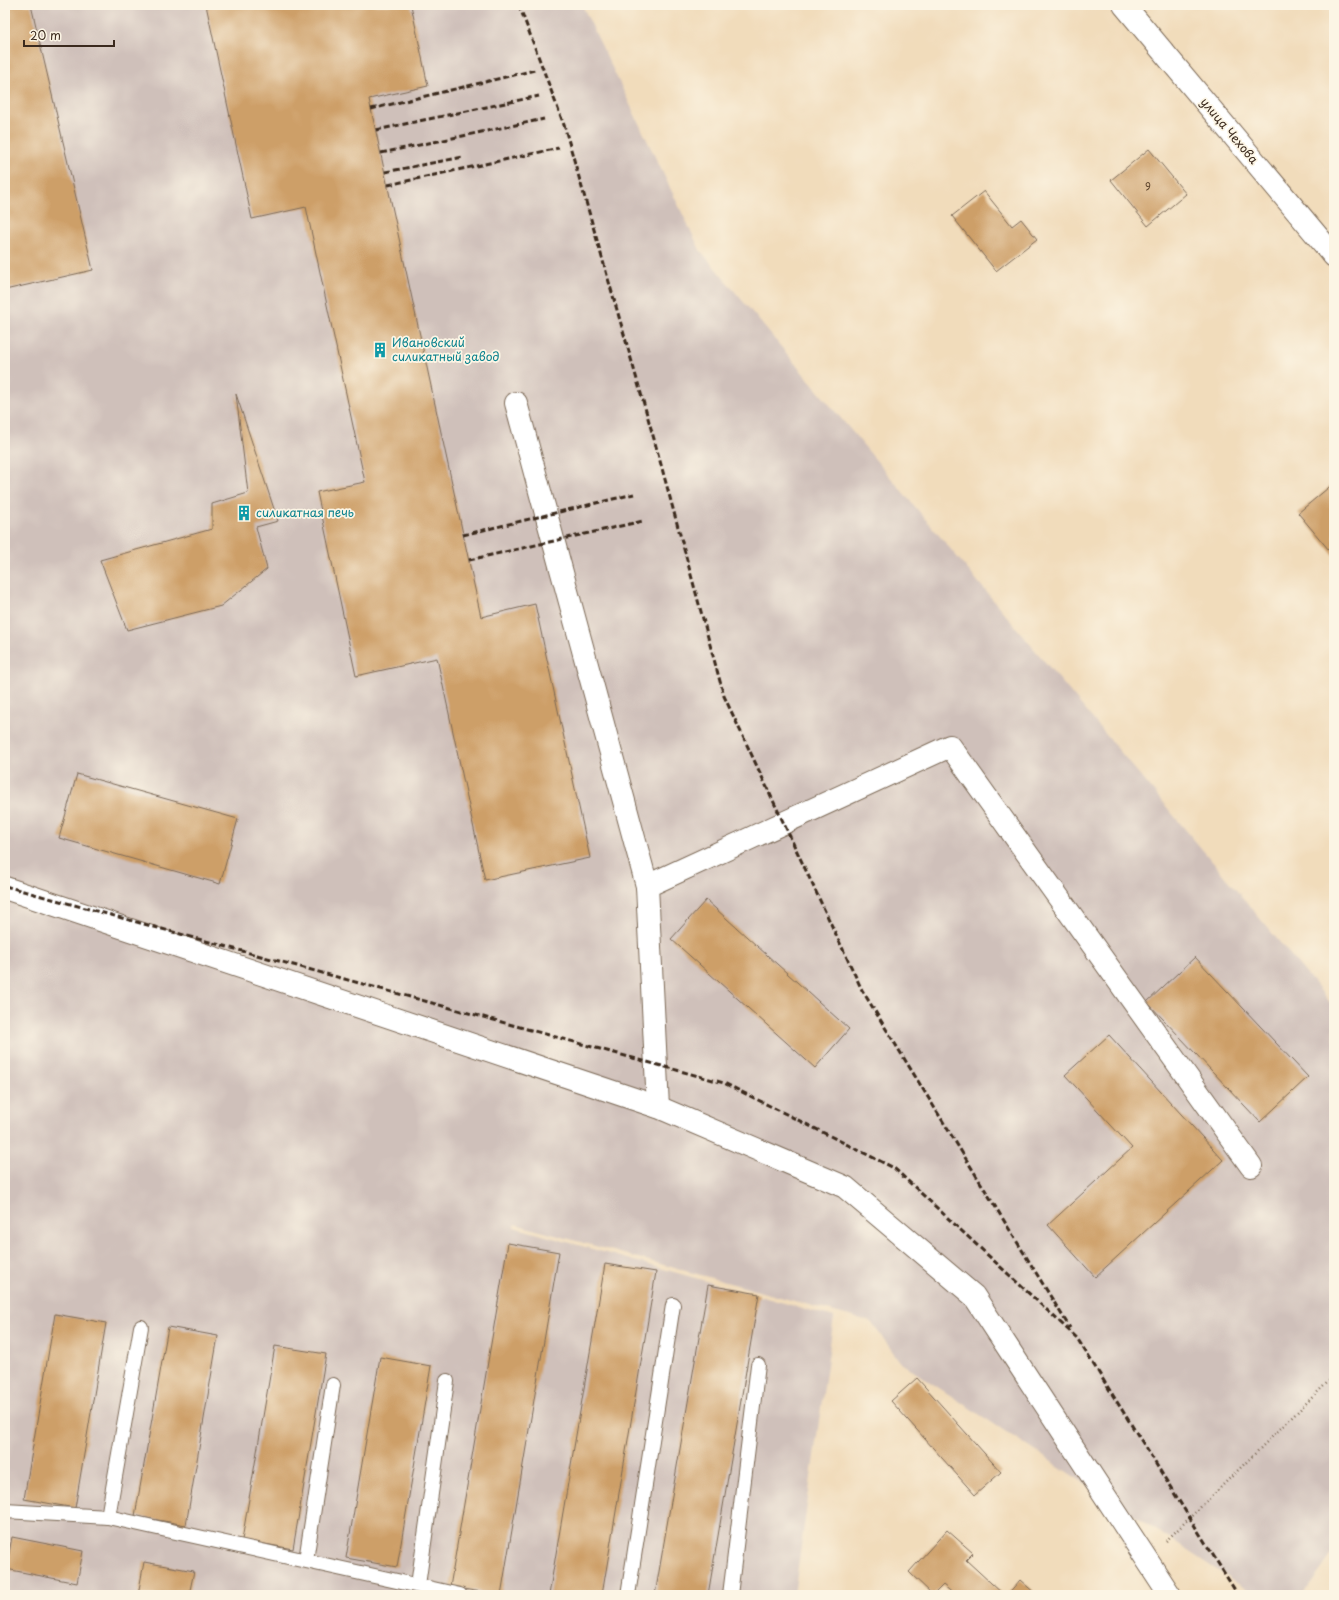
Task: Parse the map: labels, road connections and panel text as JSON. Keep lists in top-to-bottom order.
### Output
{
  "streets": {
    "street": ["улица Чехова"]
  },
  "places": {
    "building": ["Ивановский силикатный завод", "силикатная печь"]
  },
  "house_numbers": ["9"],
  "scale_bar": "20 m"
}
